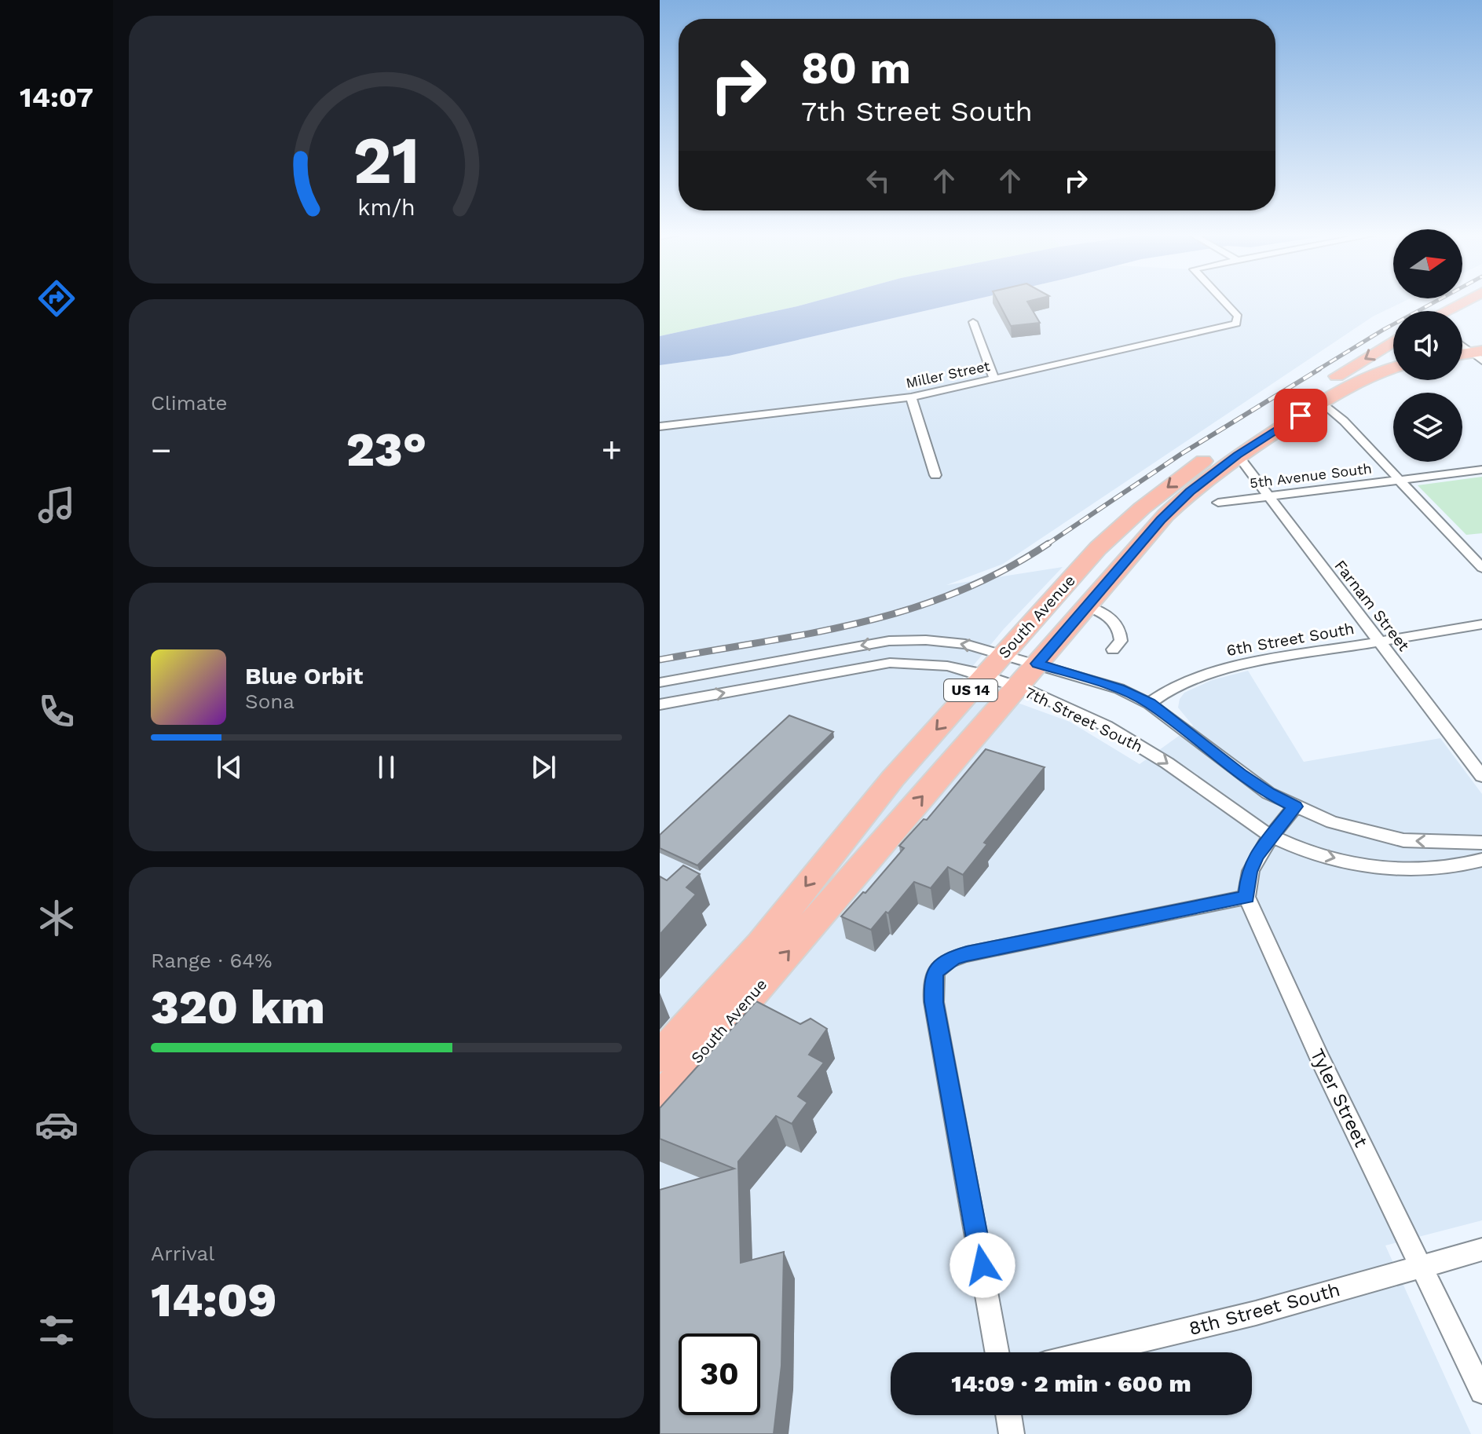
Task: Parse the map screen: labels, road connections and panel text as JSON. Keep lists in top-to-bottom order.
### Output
{
  "streets": {
    "highway": ["South Avenue", "US 14"],
    "street": [
      "Miller Street",
      "5th Avenue South",
      "Farnam Street",
      "6th Street South",
      "7th Street South",
      "Tyler Street",
      "8th Street South"
    ]
  },
  "crossings": [
    ["5th Avenue South", "Farnam Street"],
    ["Farnam Street", "South Avenue"],
    ["Farnam Street", "6th Street South"],
    ["South Avenue", "7th Street South"],
    ["6th Street South", "7th Street South"],
    ["Tyler Street", "8th Street South"]
  ],
  "north": "right",
  "page": {
    "tabs": "14:07",
    "turn": ["80 m", "7th Street South"],
    "tile": [
      "Climate",
      ["Range · 64%", "320 km"],
      ["Arrival", "14:09"]
    ],
    "heat": ["−", "23°", "+"],
    "song": ["Blue Orbit", "Sona"],
    "limit": "30",
    "trip": "14:09 · 2 min · 600 m",
    "gauge": ["21", "km/h"]
  }
}
